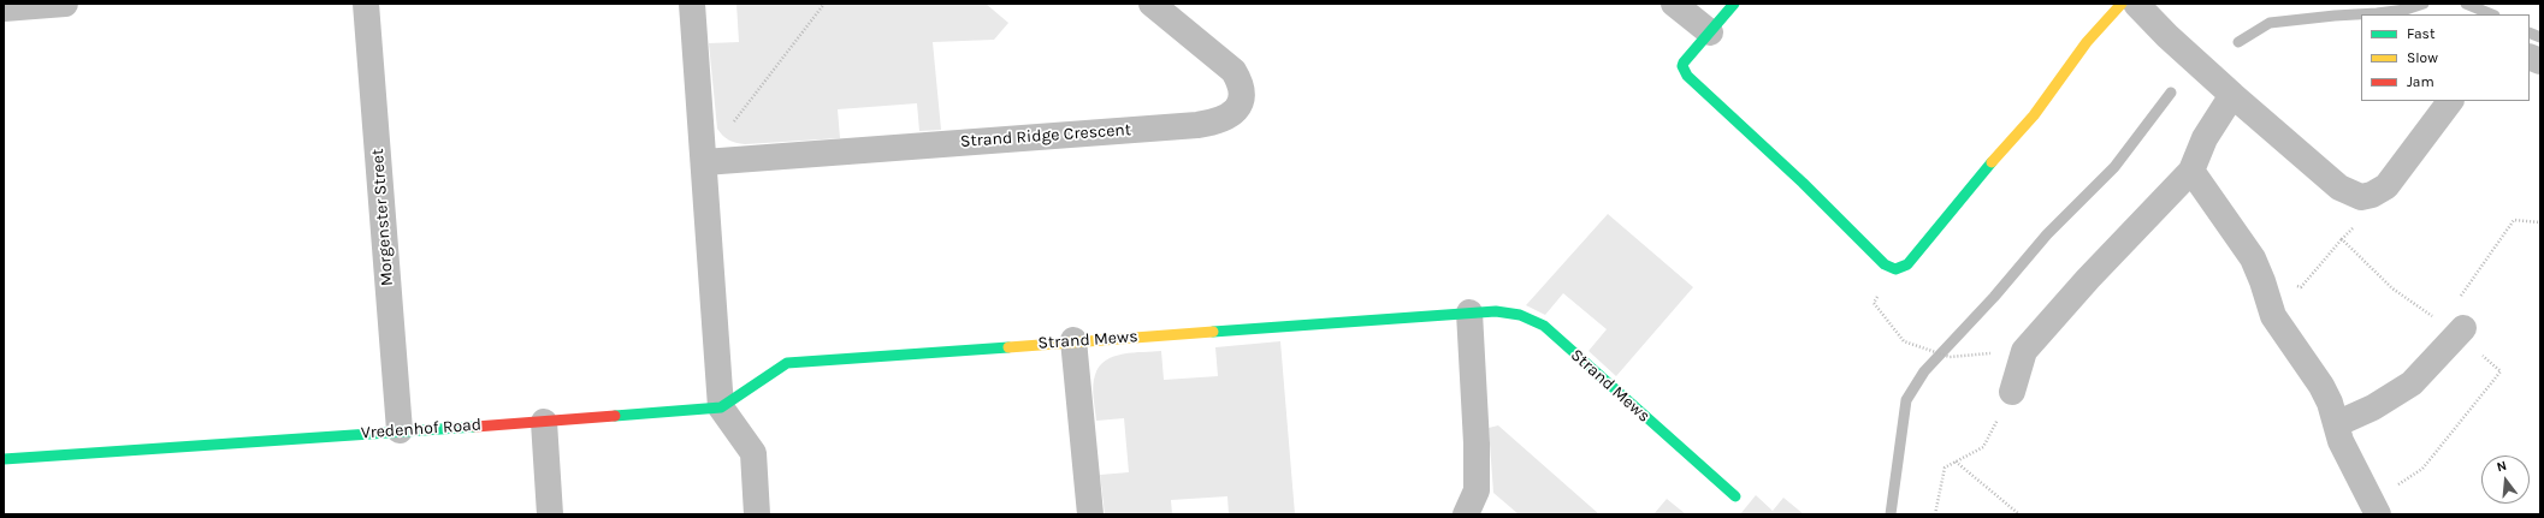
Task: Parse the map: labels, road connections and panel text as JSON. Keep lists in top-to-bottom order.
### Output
{
  "streets": {
    "street": [
      "Strand Ridge Crescent",
      "Morgenster Street",
      "Strand Mews",
      "Vredenhof Road"
    ]
  },
  "crossings": [
    ["Morgenster Street", "Vredenhof Road"],
    ["Strand Mews", "Vredenhof Road"]
  ],
  "legend": ["Fast", "Slow", "Jam"],
  "north": "top"
}
